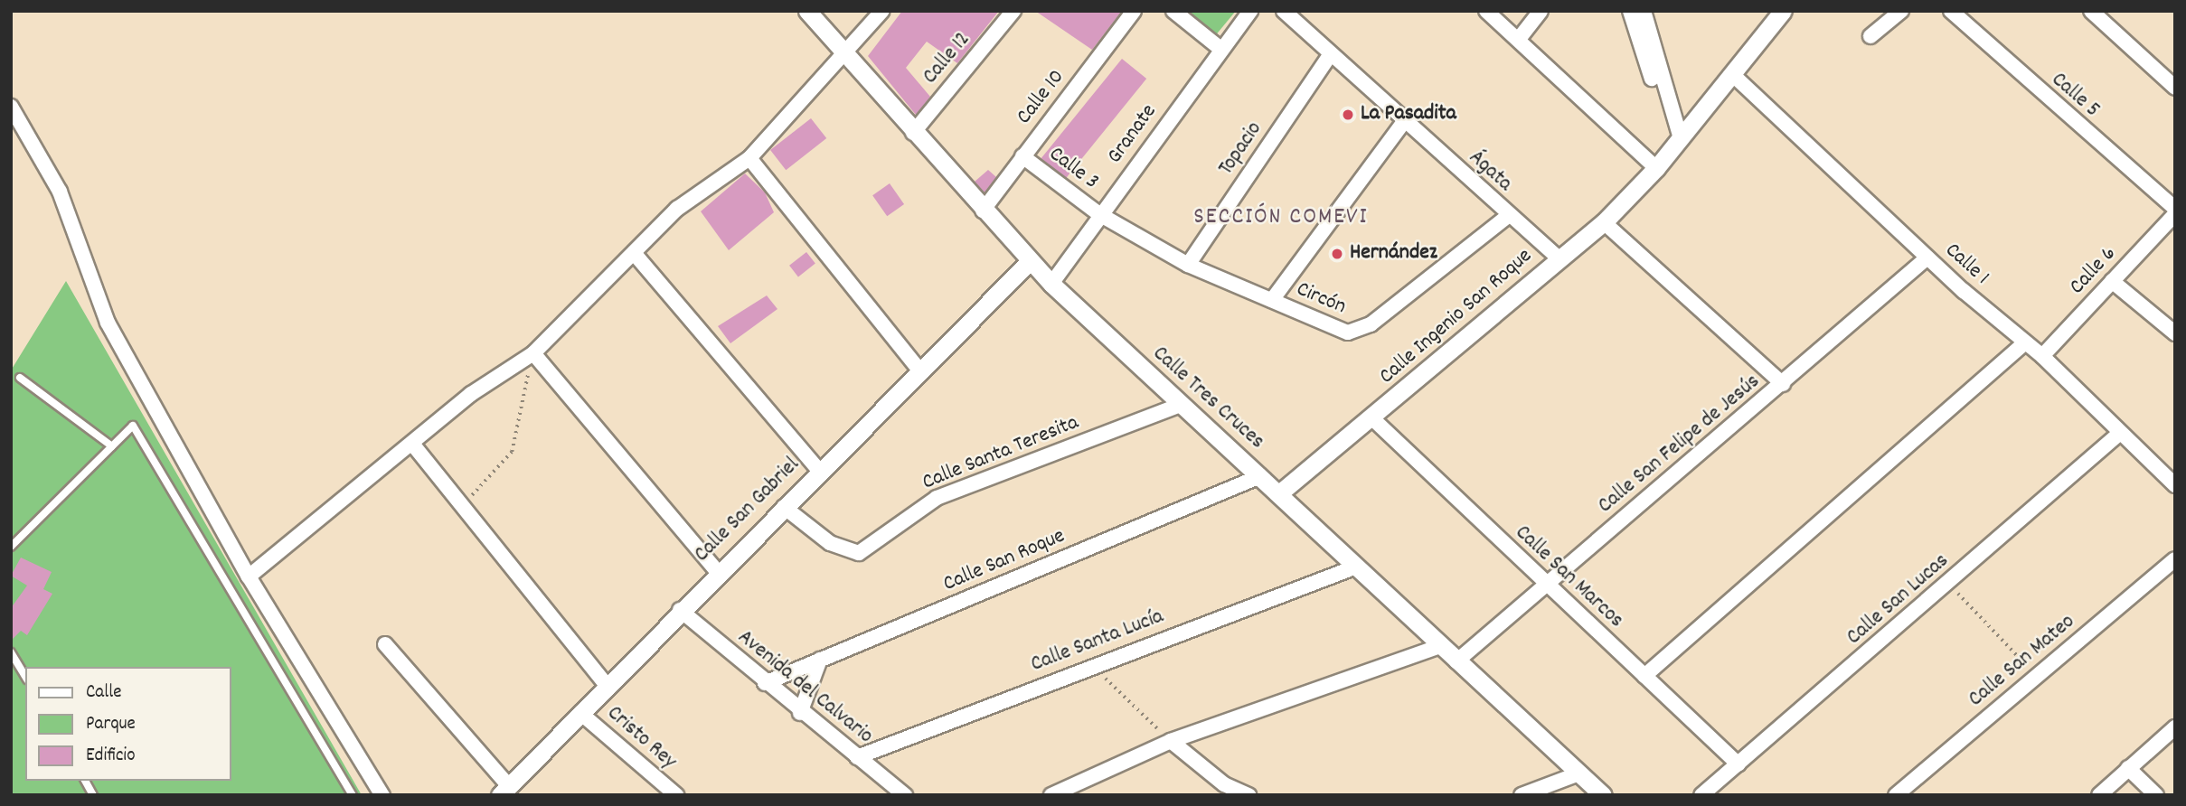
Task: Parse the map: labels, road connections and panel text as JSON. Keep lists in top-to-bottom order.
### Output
{
  "streets": {
    "street": [
      "Calle 12",
      "Calle 5",
      "Calle 10",
      "Granate",
      "Topacio",
      "Calle 3",
      "Ágata",
      "Calle 1",
      "Calle 6",
      "Circón",
      "Calle Ingenio San Roque",
      "Calle Tres Cruces",
      "Calle San Felipe de Jesús",
      "Calle Santa Teresita",
      "Calle San Gabriel",
      "Calle San Roque",
      "Calle San Marcos",
      "Calle San Lucas",
      "Calle Santa Lucía",
      "Calle San Mateo",
      "Avenida del Calvario",
      "Cristo Rey"
    ]
  },
  "crossings": [
    ["Calle 12", "Calle Tres Cruces"],
    ["Calle 10", "Calle 3"],
    ["Calle 10", "Calle Tres Cruces"],
    ["Granate", "Calle 3"],
    ["Granate", "Circón"],
    ["Granate", "Calle Tres Cruces"],
    ["Topacio", "Ágata"],
    ["Topacio", "Circón"],
    ["Calle 3", "Circón"],
    ["Ágata", "Circón"],
    ["Ágata", "Calle Ingenio San Roque"],
    ["Calle 1", "Calle 6"],
    ["Calle 1", "Calle Ingenio San Roque"],
    ["Calle 1", "Calle San Felipe de Jesús"],
    ["Calle 1", "Calle San Lucas"],
    ["Calle Ingenio San Roque", "Calle Tres Cruces"],
    ["Calle Ingenio San Roque", "Calle San Marcos"],
    ["Calle Tres Cruces", "Calle San Felipe de Jesús"],
    ["Calle Tres Cruces", "Calle Santa Teresita"],
    ["Calle Tres Cruces", "Calle San Gabriel"],
    ["Calle Tres Cruces", "Calle San Roque"],
    ["Calle Tres Cruces", "Calle Santa Lucía"],
    ["Calle San Felipe de Jesús", "Calle San Marcos"],
    ["Calle Santa Teresita", "Calle San Gabriel"],
    ["Calle San Gabriel", "Avenida del Calvario"],
    ["Calle San Gabriel", "Cristo Rey"],
    ["Calle San Roque", "Avenida del Calvario"],
    ["Calle San Marcos", "Calle San Lucas"],
    ["Calle Santa Lucía", "Avenida del Calvario"]
  ],
  "districts": ["SECCIÓN COMEVI"],
  "places": ["La Pasadita", "Hernández"],
  "legend": ["Calle", "Parque", "Edificio"]
}
